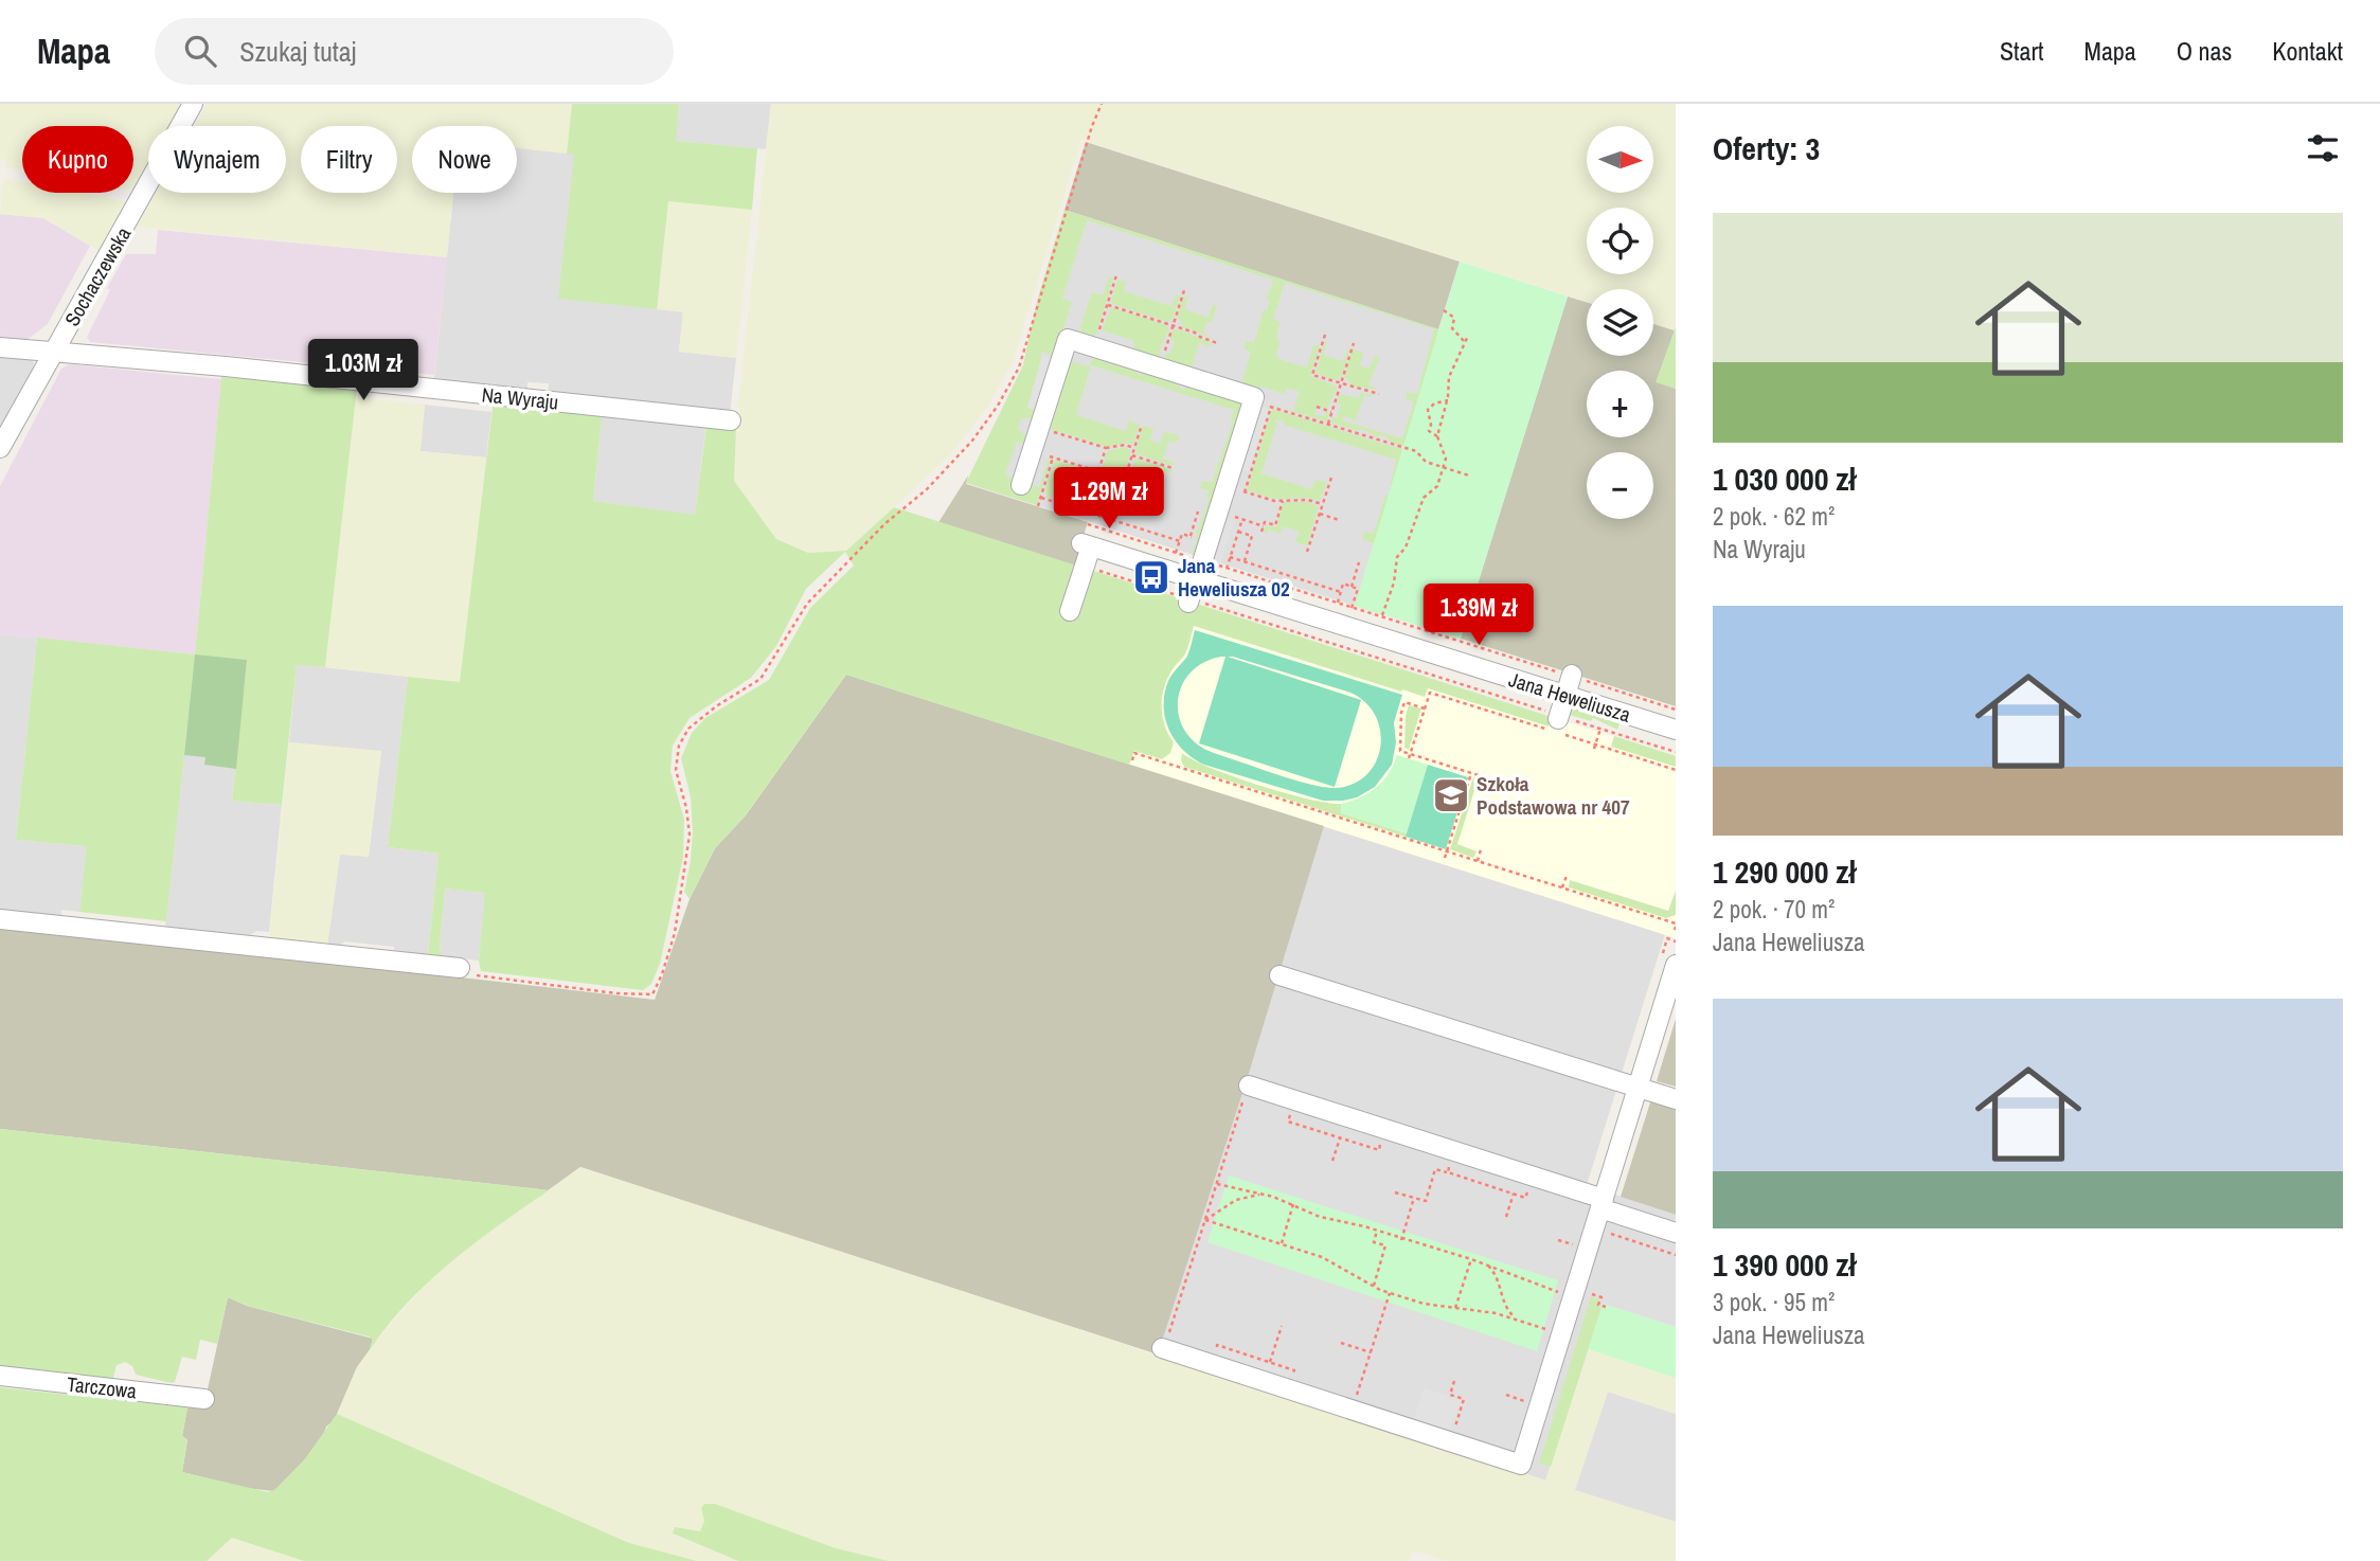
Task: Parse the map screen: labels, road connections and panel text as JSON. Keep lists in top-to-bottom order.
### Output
{
  "streets": {
    "street": [
      "Sochaczewska",
      "Na Wyraju",
      "Jana Heweliusza",
      "Tarczowa"
    ]
  },
  "crossings": [
    ["Sochaczewska", "Na Wyraju"]
  ],
  "places": {
    "bus stop": ["Jana Heweliusza 02"],
    "school or university": ["Szkoła Podstawowa nr 407"]
  },
  "north": "right",
  "page": {
    "header": "Mapa",
    "search": "Szukaj tutaj",
    "nav": [
      "Start",
      "Mapa",
      "O nas",
      "Kontakt"
    ],
    "heading": "Oferty: 3",
    "map_buttons": ["+", "−"],
    "chip": [
      "Kupno",
      "Wynajem",
      "Filtry",
      "Nowe"
    ],
    "list": [
      {
        "name": "1 030 000 zł",
        "note": "2 pok. · 62 m² · Na Wyraju"
      },
      {
        "name": "1 290 000 zł",
        "note": "2 pok. · 70 m² · Jana Heweliusza"
      },
      {
        "name": "1 390 000 zł",
        "note": "3 pok. · 95 m² · Jana Heweliusza"
      }
    ],
    "price": ["1.03M zł", "1.29M zł", "1.39M zł"]
  }
}
